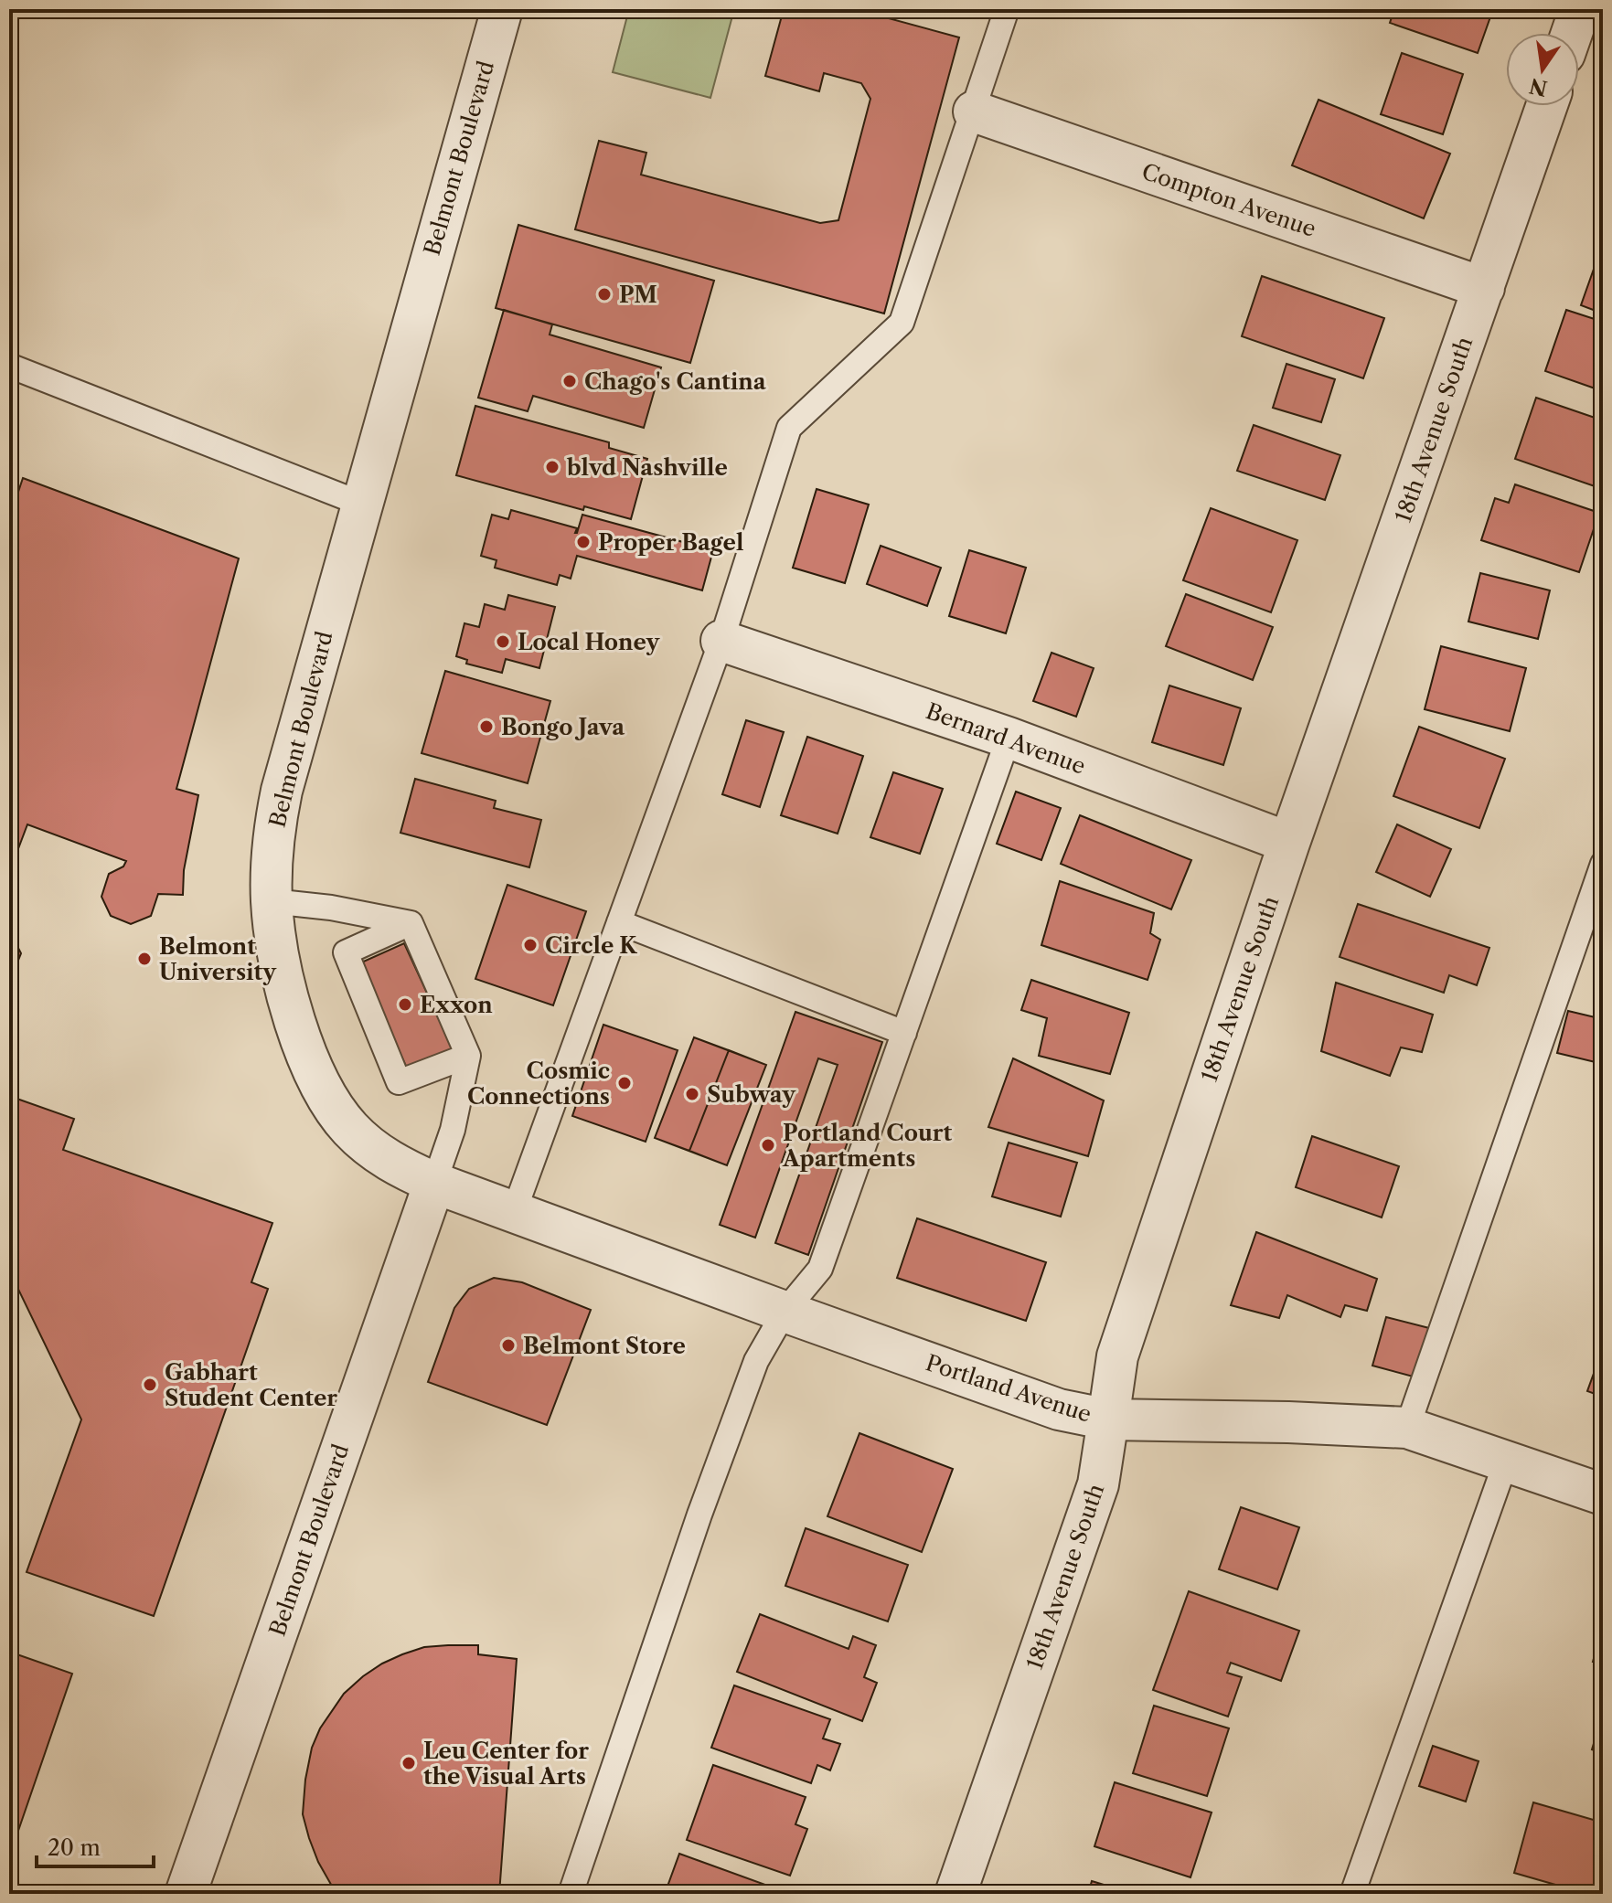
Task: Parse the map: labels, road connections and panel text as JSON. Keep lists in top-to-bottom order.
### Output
{
  "streets": {
    "street": [
      "Belmont Boulevard",
      "Compton Avenue",
      "18th Avenue South",
      "Bernard Avenue",
      "Portland Avenue"
    ]
  },
  "crossings": [
    ["Belmont Boulevard", "Portland Avenue"],
    ["Compton Avenue", "18th Avenue South"],
    ["18th Avenue South", "Bernard Avenue"],
    ["18th Avenue South", "Portland Avenue"]
  ],
  "places": [
    "PM",
    "Chago's Cantina",
    "blvd Nashville",
    "Proper Bagel",
    "Local Honey",
    "Bongo Java",
    "Circle K",
    "Belmont University",
    "Exxon",
    "Cosmic Connections",
    "Subway",
    "Portland Court Apartments",
    "Belmont Store",
    "Gabhart Student Center",
    "Leu Center for the Visual Arts"
  ],
  "scale_bar": "20 m",
  "north": "bottom"
}
